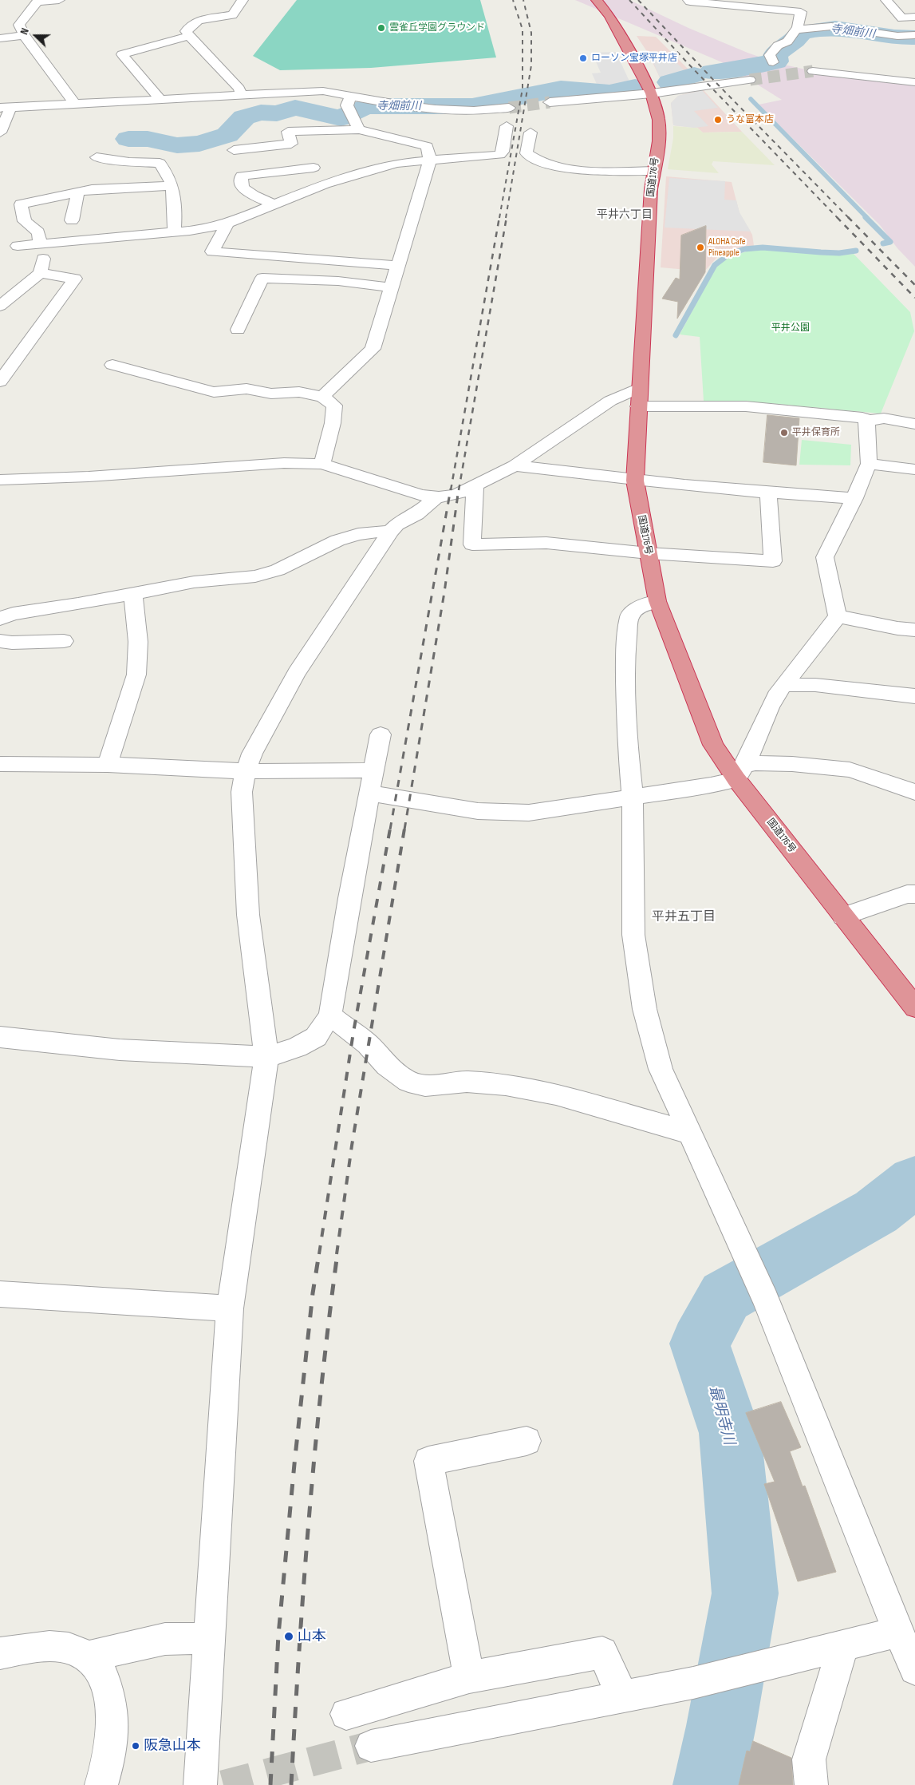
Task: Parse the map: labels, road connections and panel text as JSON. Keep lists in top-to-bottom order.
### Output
{
  "streets": {
    "highway": ["国道176号"]
  },
  "districts": ["平井六丁目", "平井五丁目"],
  "water": ["寺畑前川", "最明寺川"],
  "parks": ["平井公園"],
  "places": [
    "雲雀丘学園グラウンド",
    "ローソン宝塚平井店",
    "うな富本店",
    "ALOHA Cafe Pineapple",
    "平井保育所",
    "山本",
    "阪急山本"
  ],
  "north": "left"
}
